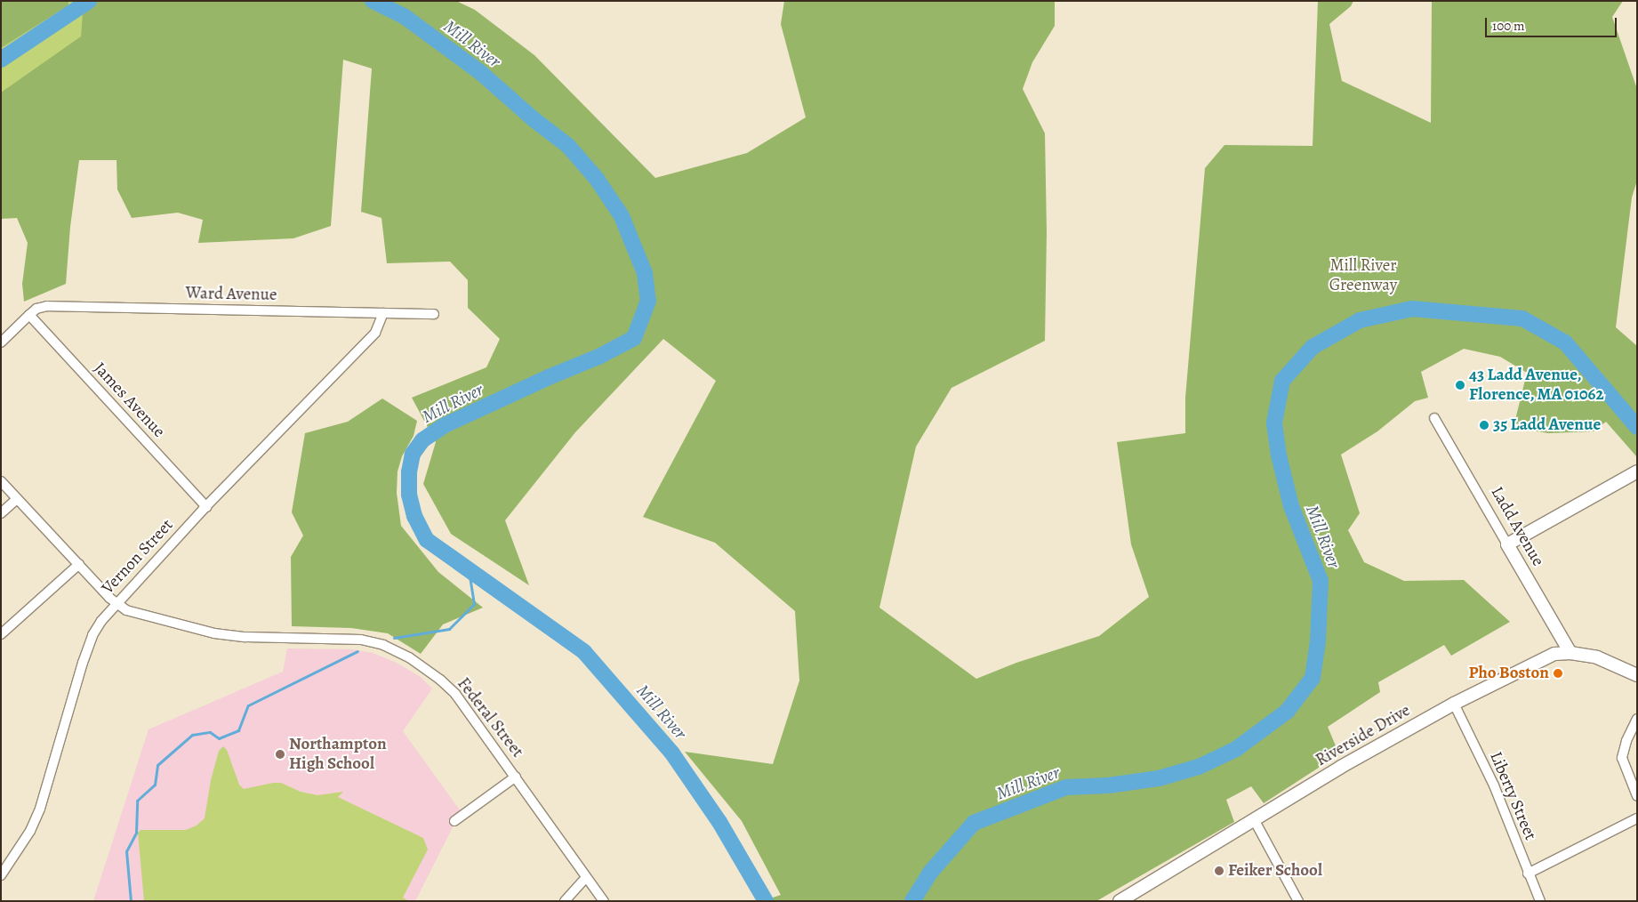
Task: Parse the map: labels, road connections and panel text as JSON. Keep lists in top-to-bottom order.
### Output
{
  "streets": {
    "street": [
      "Ward Avenue",
      "James Avenue",
      "Ladd Avenue",
      "Vernon Street",
      "Federal Street",
      "Riverside Drive",
      "Liberty Street"
    ]
  },
  "crossings": [
    ["Ward Avenue", "James Avenue"],
    ["Ward Avenue", "Vernon Street"],
    ["James Avenue", "Vernon Street"],
    ["Ladd Avenue", "Riverside Drive"],
    ["Vernon Street", "Federal Street"],
    ["Riverside Drive", "Liberty Street"]
  ],
  "water": ["Mill River"],
  "parks": ["Mill River Greenway"],
  "places": [
    "43 Ladd Avenue, Florence, MA 01062",
    "35 Ladd Avenue",
    "Pho Boston",
    "Northampton High School",
    "Feiker School"
  ],
  "scale_bar": "100 m"
}
